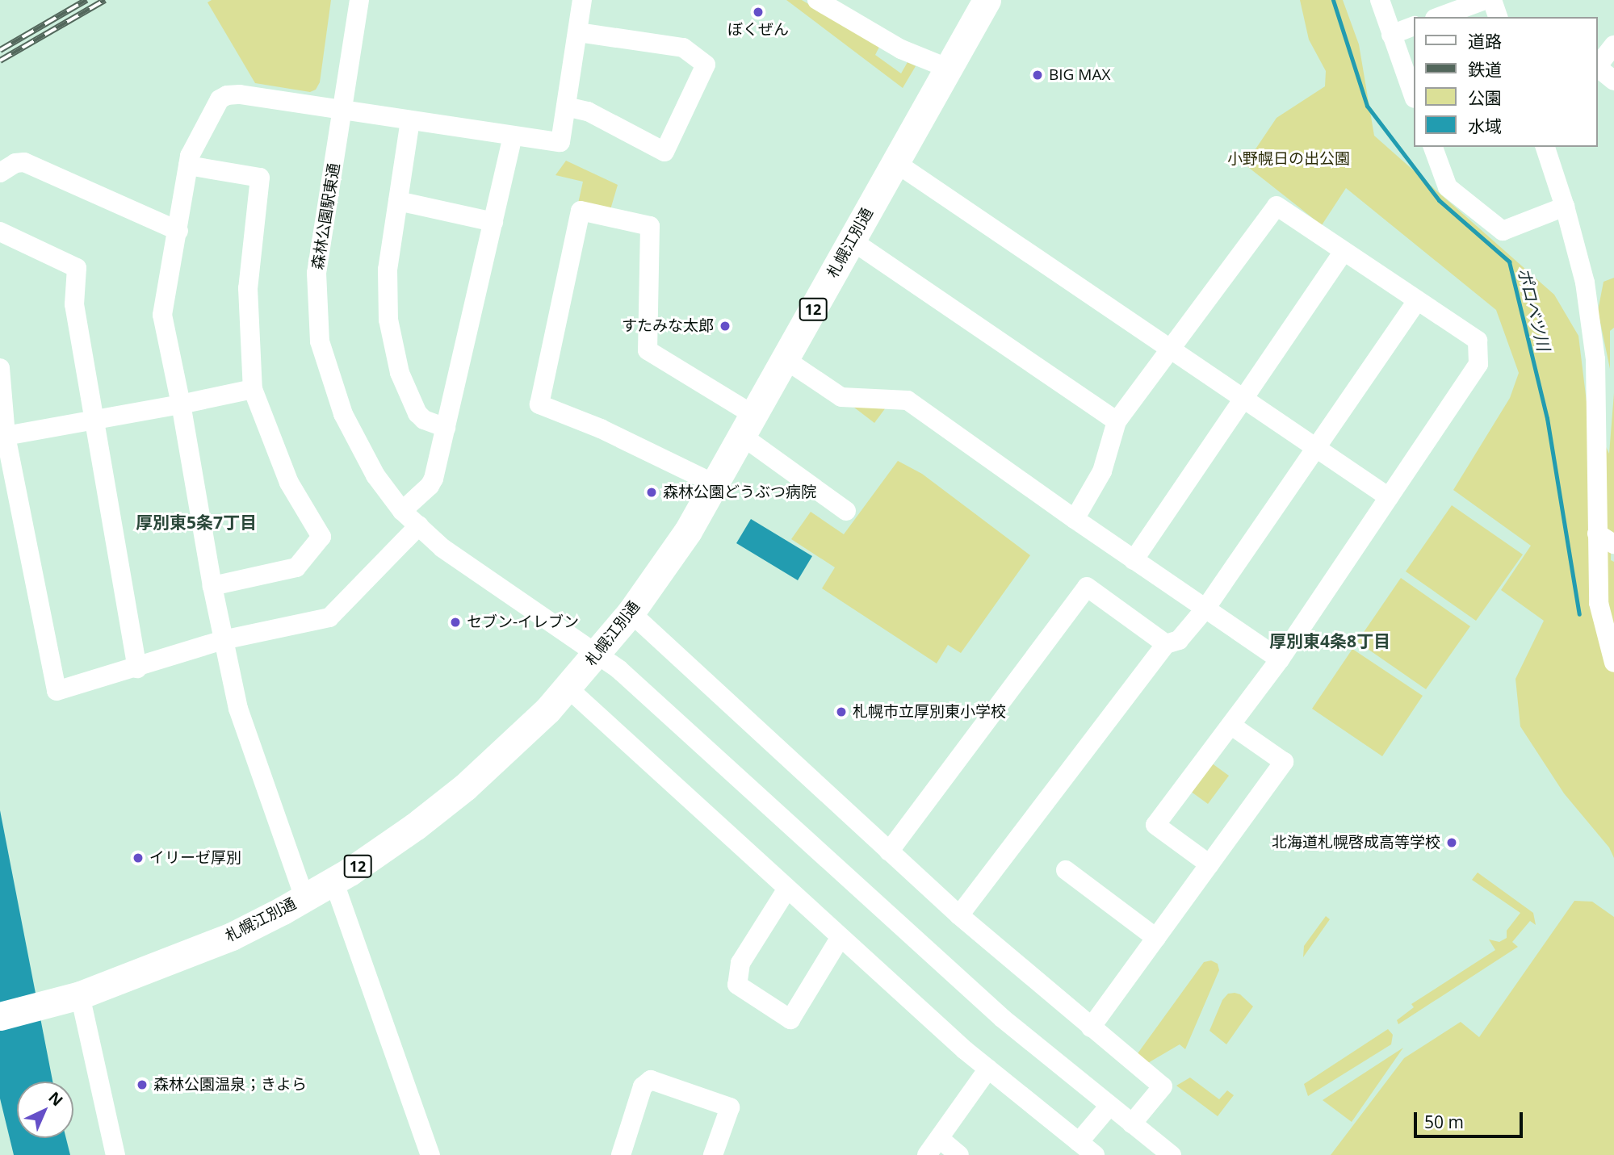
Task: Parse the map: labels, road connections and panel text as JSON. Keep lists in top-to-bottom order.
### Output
{
  "streets": {
    "highway": ["札幌江別通", "12"],
    "street": ["森林公園駅東通"]
  },
  "crossings": [
    ["森林公園駅東通", "札幌江別通"]
  ],
  "districts": ["厚別東5条7丁目", "厚別東4条8丁目"],
  "water": ["ポロベツ川"],
  "parks": ["小野幌日の出公園"],
  "places": [
    "ぼくぜん",
    "BIG MAX",
    "すたみな太郎",
    "森林公園どうぶつ病院",
    "セブン-イレブン",
    "札幌市立厚別東小学校",
    "北海道札幌啓成高等学校",
    "イリーゼ厚別",
    "森林公園温泉；きよら"
  ],
  "legend": [
    "道路",
    "鉄道",
    "公園",
    "水域"
  ],
  "scale_bar": "50 m",
  "north": "top right"
}
